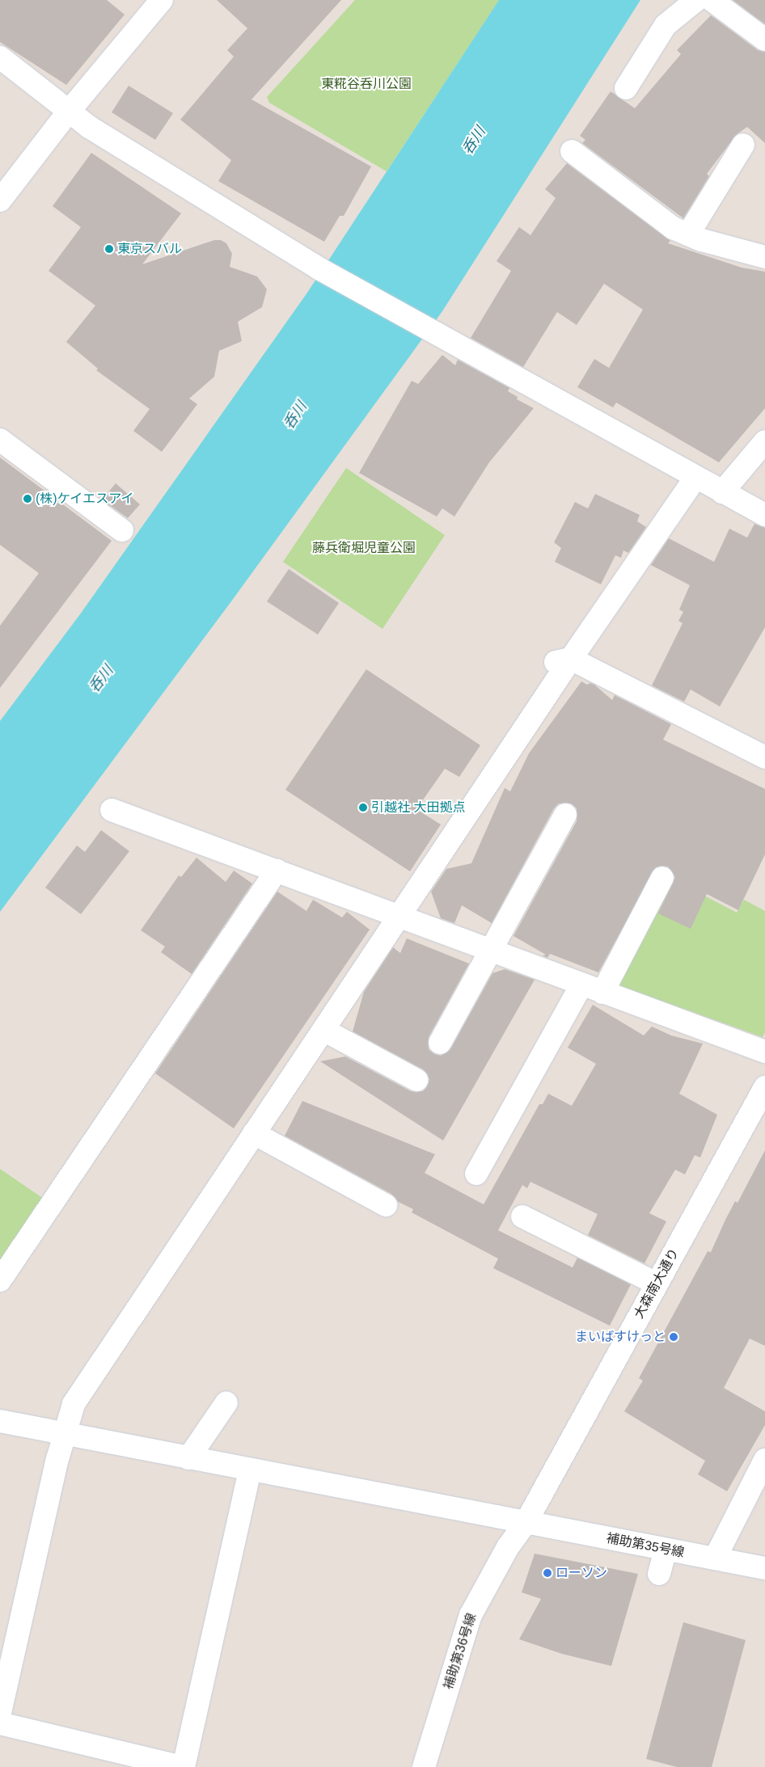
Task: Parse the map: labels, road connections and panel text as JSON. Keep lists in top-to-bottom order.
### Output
{
  "streets": {
    "street": ["大森南大通り", "補助第35号線", "補助第36号線"]
  },
  "crossings": [
    ["大森南大通り", "補助第35号線"],
    ["大森南大通り", "補助第36号線"],
    ["補助第35号線", "補助第36号線"]
  ],
  "water": ["呑川"],
  "parks": ["東糀谷呑川公園", "藤兵衛堀児童公園"],
  "places": [
    "東京スバル",
    "(株)ケイエスアイ",
    "引越社 大田拠点",
    "まいばすけっと",
    "ローソン"
  ]
}
